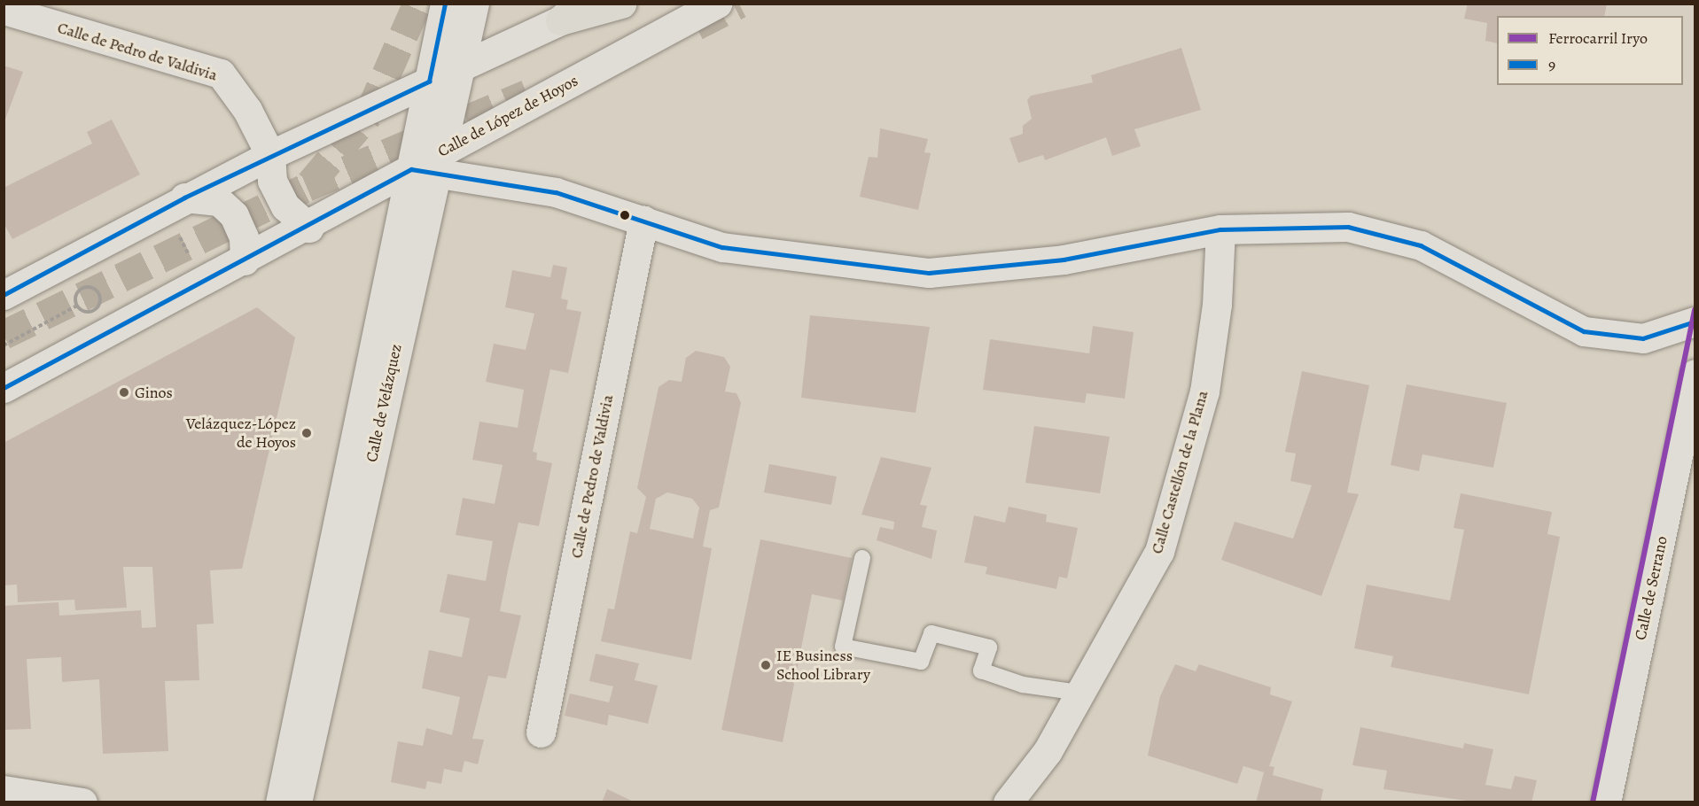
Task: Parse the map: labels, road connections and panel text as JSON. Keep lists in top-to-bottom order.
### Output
{
  "streets": {
    "street": [
      "Calle de Pedro de Valdivia",
      "Calle de López de Hoyos",
      "Calle de Velázquez",
      "Calle Castellón de la Plana",
      "Calle de Serrano"
    ]
  },
  "crossings": [
    ["Calle de Pedro de Valdivia", "Calle de López de Hoyos"],
    ["Calle de López de Hoyos", "Calle de Velázquez"]
  ],
  "places": ["Ginos", "Velázquez-López de Hoyos", "IE Business School Library"],
  "lines": ["transit line 9", "rail line Iryo"],
  "legend": ["Ferrocarril Iryo", "9"]
}
